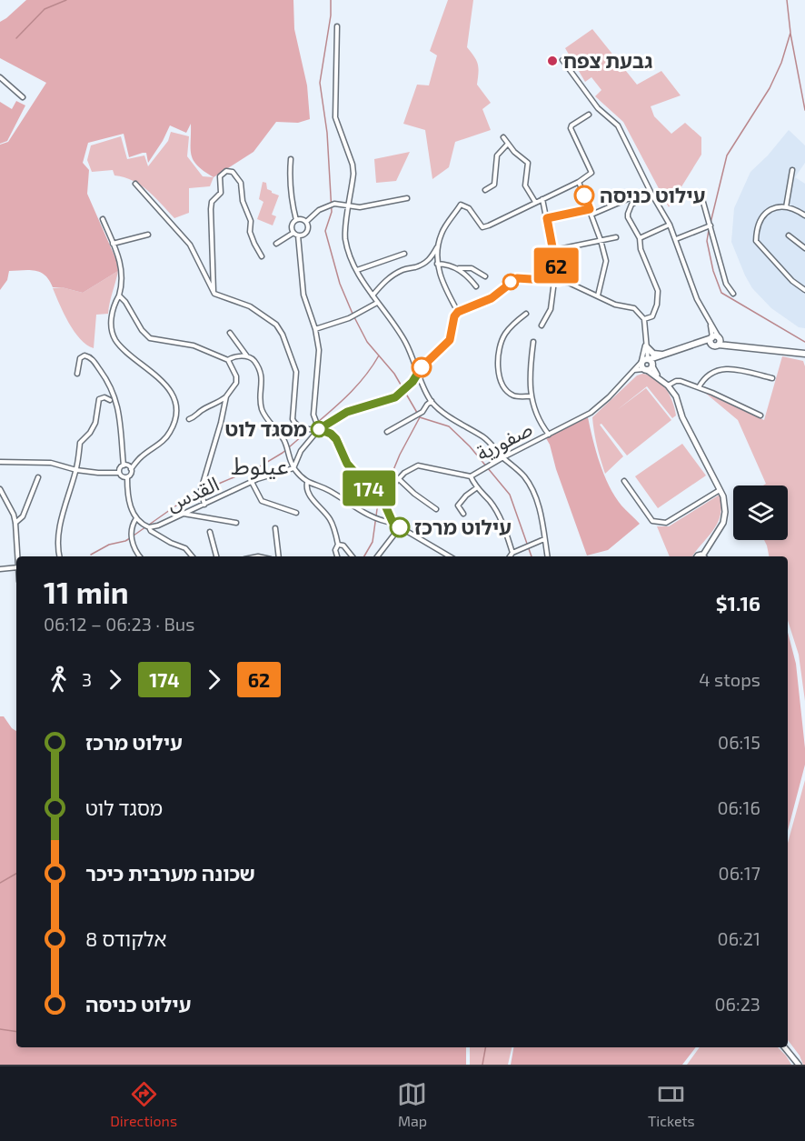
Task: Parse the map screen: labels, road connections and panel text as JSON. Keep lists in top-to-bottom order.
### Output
{
  "streets": {
    "street": ["صفورية", "القدس"]
  },
  "districts": ["عيلوط"],
  "places": [
    "גבעת צפח",
    "עילוט כניסה",
    "מסגד לוט",
    "עילוט מרכז"
  ],
  "lines": ["bus line 62", "bus line 174"],
  "page": {
    "on_map": ["174", "62"],
    "heading": ["11 min", "06:12 – 06:23 · Bus", "$1.16"],
    "legs": [
      "3",
      "174",
      "62",
      "4 stops"
    ],
    "list": [
      {
        "name": "עילוט מרכז",
        "value": "06:15"
      },
      {
        "name": "מסגד לוט",
        "value": "06:16"
      },
      {
        "name": "שכונה מערבית כיכר",
        "value": "06:17"
      },
      {
        "name": "אלקודס 8",
        "value": "06:21"
      },
      {
        "name": "עילוט כניסה",
        "value": "06:23"
      }
    ],
    "tabs": ["Directions", "Map", "Tickets"]
  }
}
